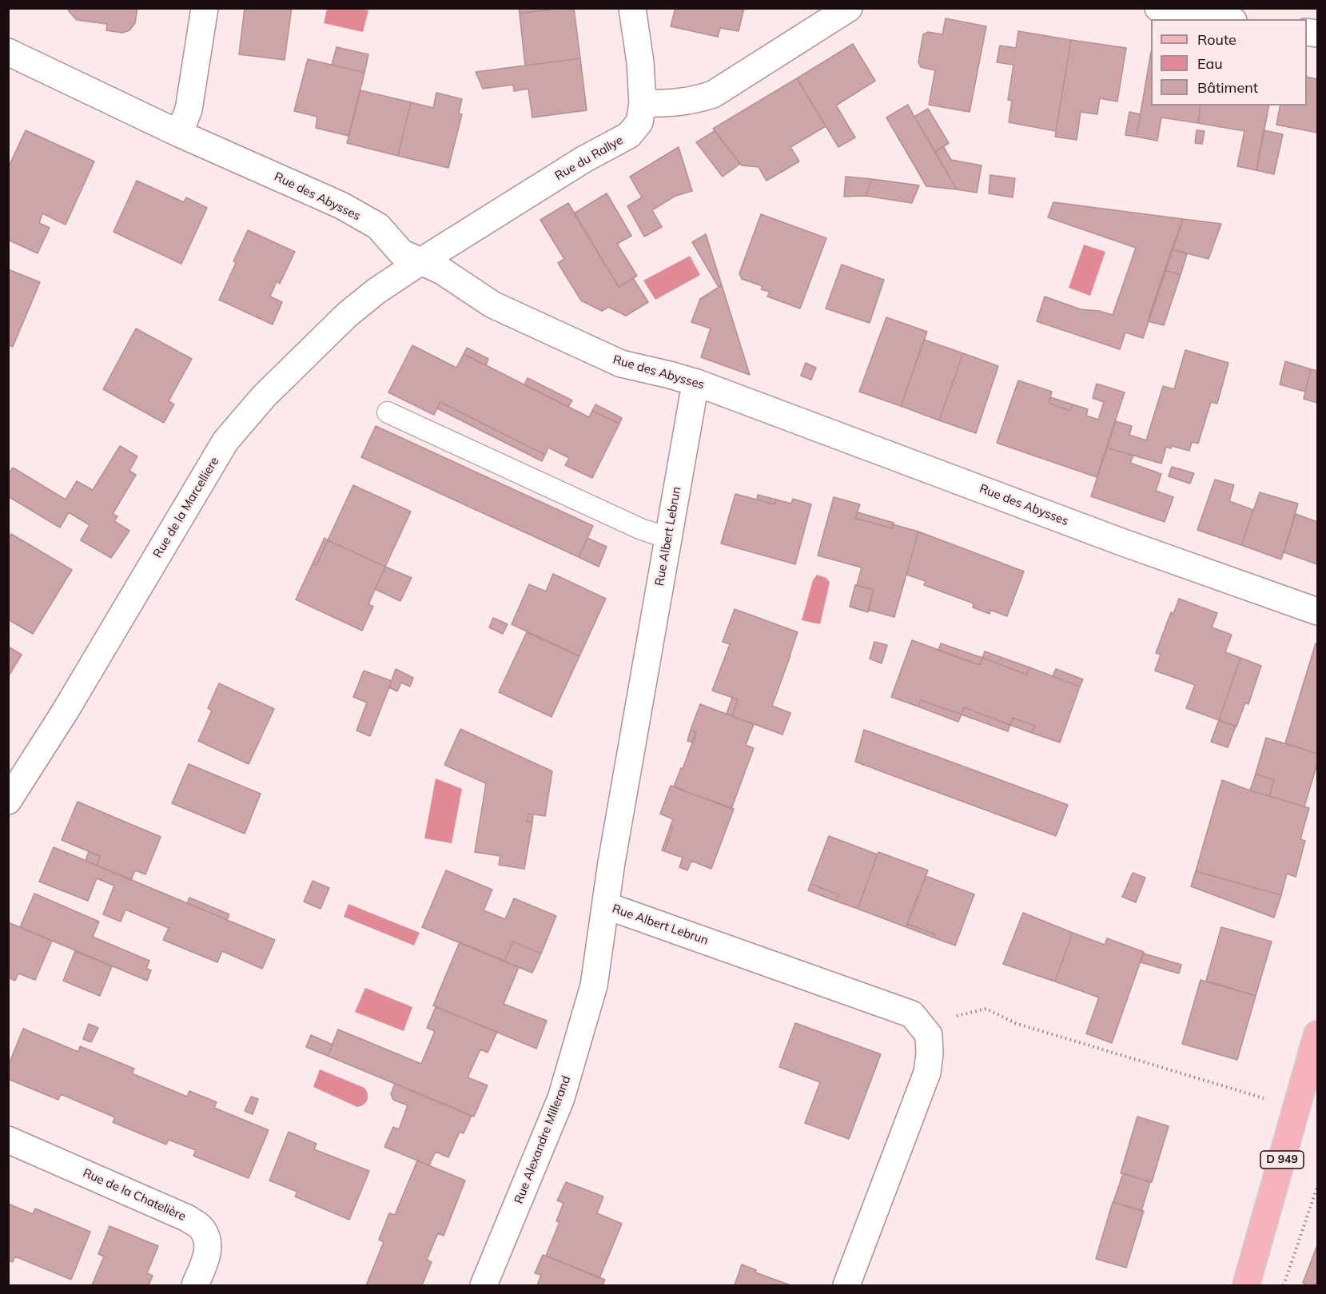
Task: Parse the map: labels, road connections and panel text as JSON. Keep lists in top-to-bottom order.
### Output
{
  "streets": {
    "main road": ["D 949"],
    "street": [
      "Rue du Rallye",
      "Rue des Abysses",
      "Rue de la Marcelliere",
      "Rue Albert Lebrun",
      "Rue Alexandre Millerand",
      "Rue de la Chatelière"
    ]
  },
  "crossings": [
    ["Rue du Rallye", "Rue des Abysses"],
    ["Rue du Rallye", "Rue de la Marcelliere"],
    ["Rue des Abysses", "Rue de la Marcelliere"],
    ["Rue des Abysses", "Rue Albert Lebrun"],
    ["Rue Albert Lebrun", "Rue Alexandre Millerand"]
  ],
  "legend": ["Route", "Eau", "Bâtiment"]
}
